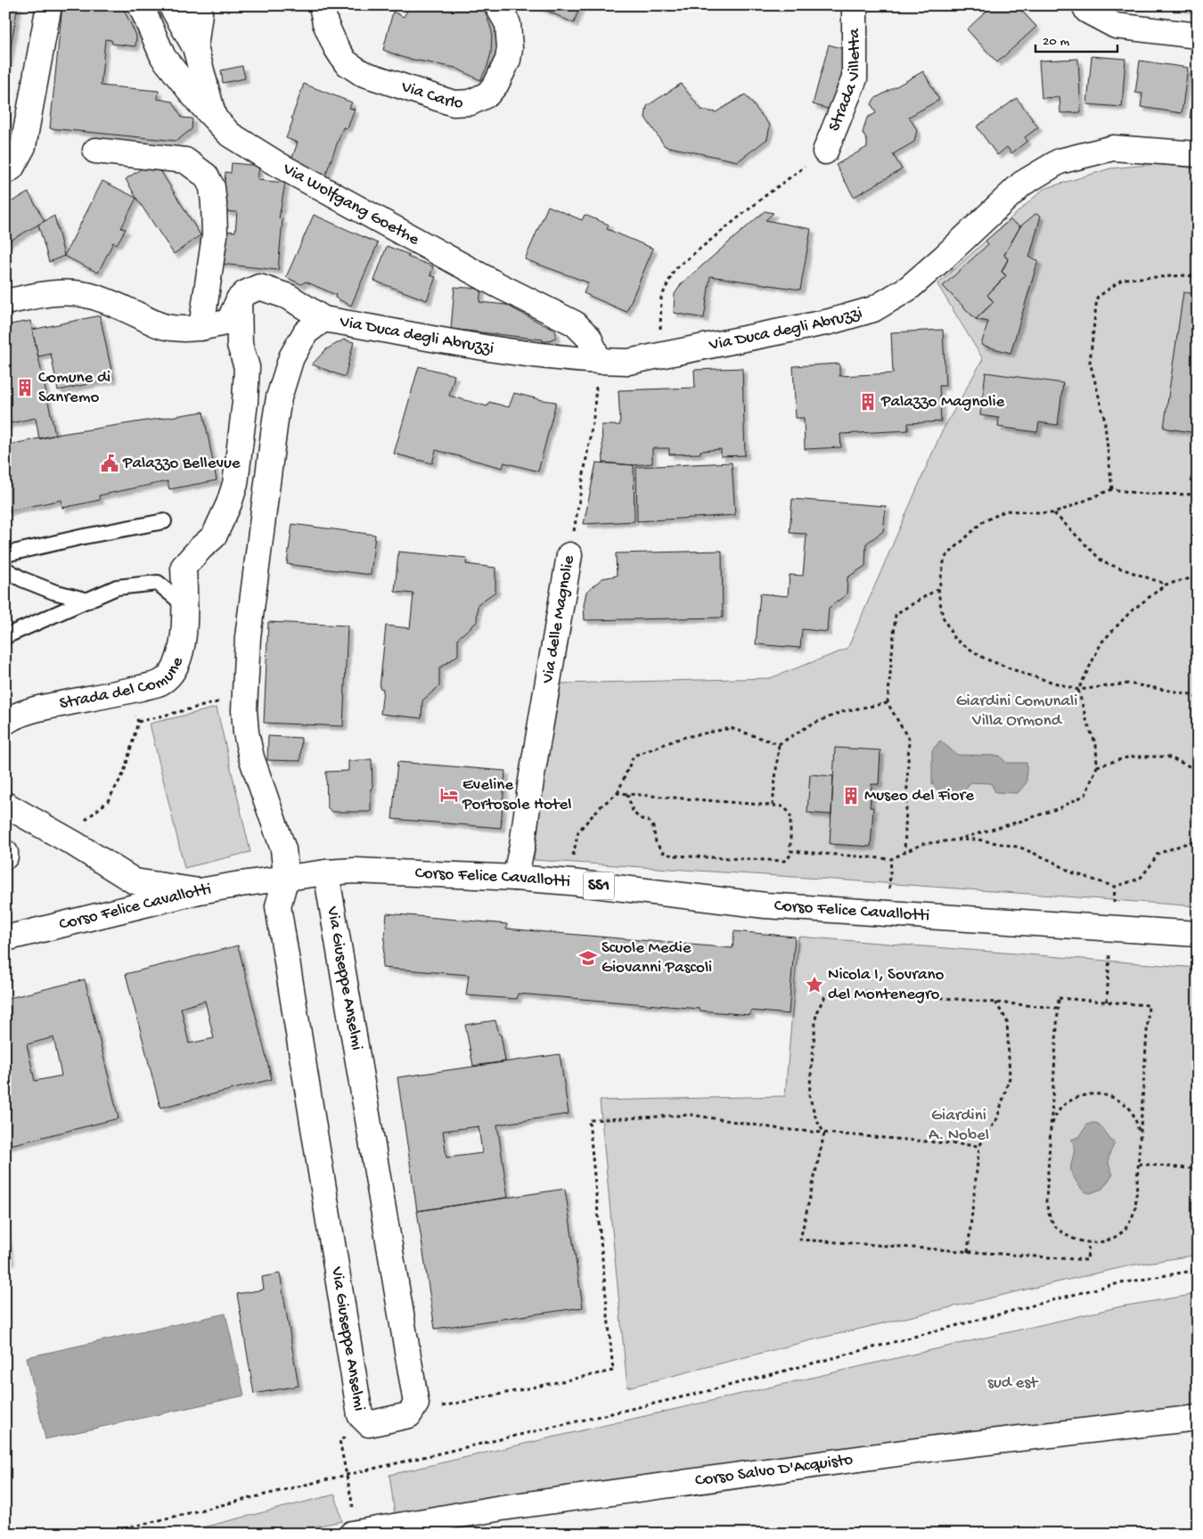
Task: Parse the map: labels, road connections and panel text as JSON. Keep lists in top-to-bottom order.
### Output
{
  "streets": {
    "street": [
      "Strada Villetta",
      "Via Carlo",
      "Via Wolfgang Goethe",
      "Via Duca degli Abruzzi",
      "Via delle Magnolie",
      "Strada del Comune",
      "Corso Felice Cavallotti",
      "SS1",
      "Via Giuseppe Anselmi",
      "Corso Salvo D'Acquisto"
    ]
  },
  "crossings": [
    ["Via Wolfgang Goethe", "Via Duca degli Abruzzi"],
    ["Via Wolfgang Goethe", "Via delle Magnolie"],
    ["Via Duca degli Abruzzi", "Via delle Magnolie"],
    ["Via Duca degli Abruzzi", "Strada del Comune"],
    ["Via Duca degli Abruzzi", "Corso Felice Cavallotti"],
    ["Via Duca degli Abruzzi", "Via Giuseppe Anselmi"],
    ["Via delle Magnolie", "Corso Felice Cavallotti"],
    ["Corso Felice Cavallotti", "Via Giuseppe Anselmi"]
  ],
  "parks": ["Giardini Comunali Villa Ormond", "Giardini A. Nobel", "sud est"],
  "places": {
    "building": ["Comune di Sanremo", "Palazzo Magnolie", "Museo del Fiore"],
    "public building": ["Palazzo Bellevue"],
    "hotel": ["Eveline Portosole Hotel"],
    "school or university": ["Scuole Medie Giovanni Pascoli"],
    "place": ["Nicola I, Sovrano del Montenegro"]
  },
  "scale_bar": "20 m"
}
